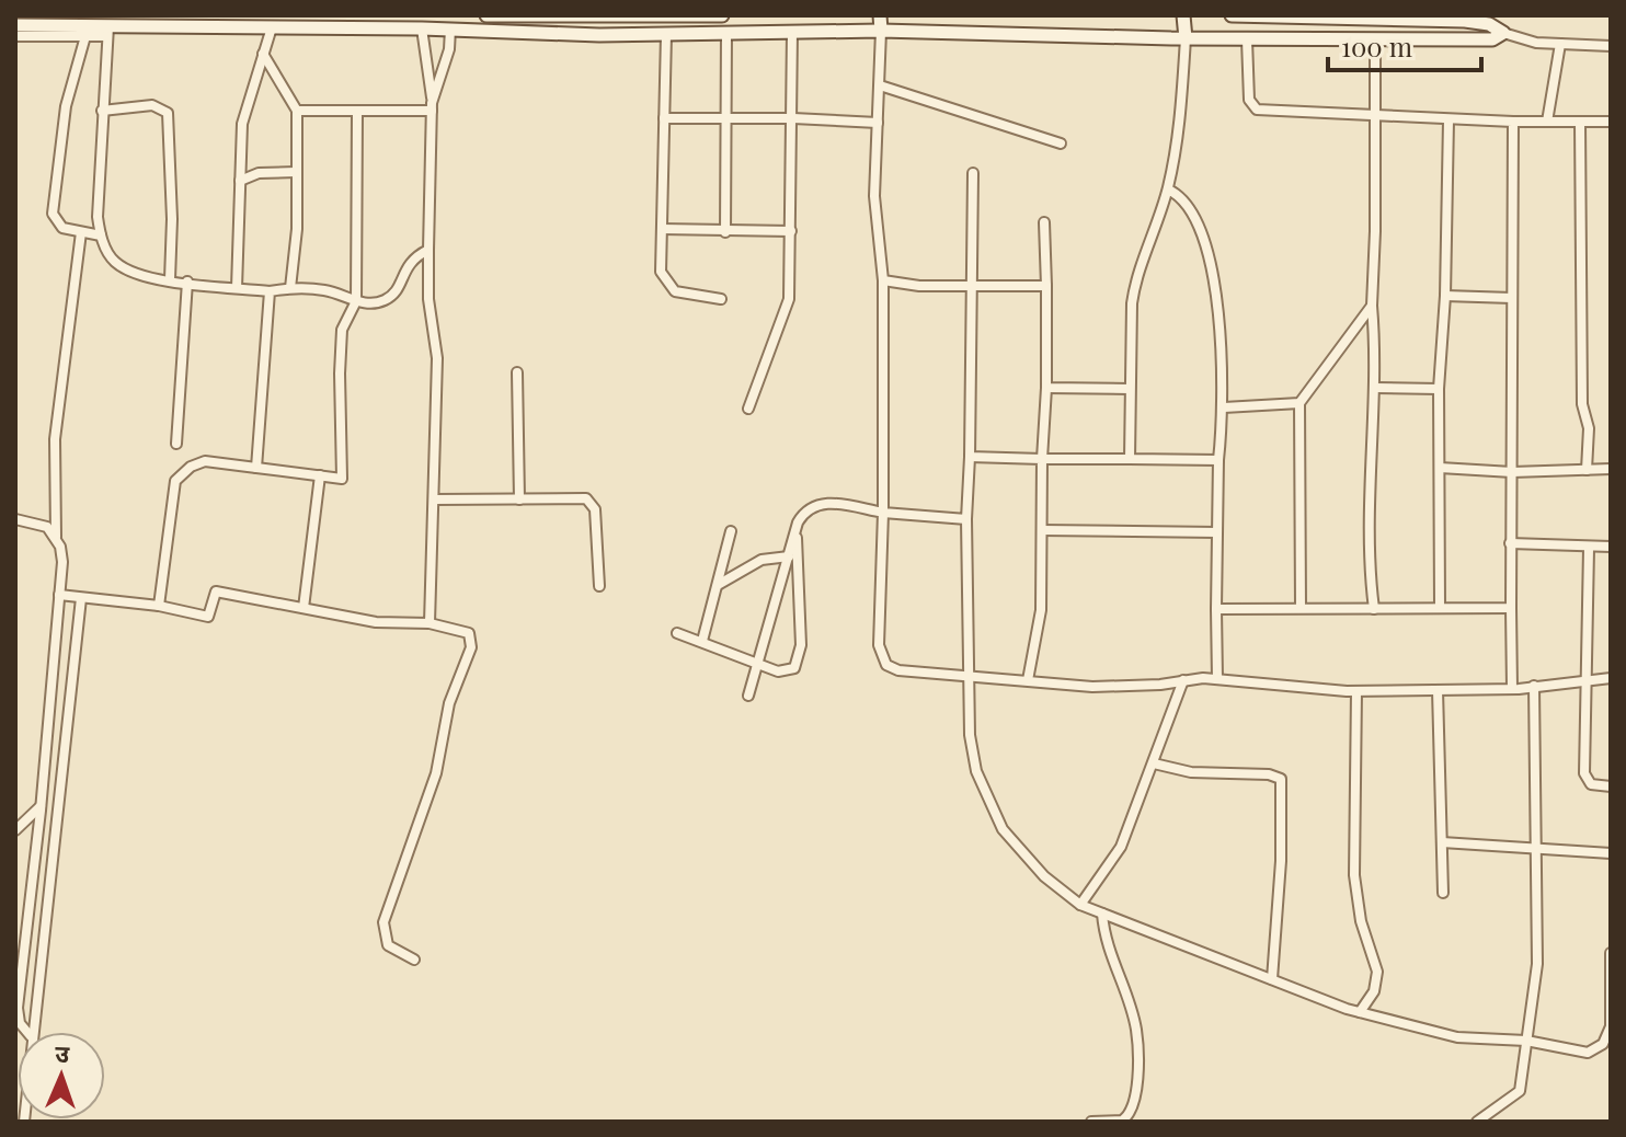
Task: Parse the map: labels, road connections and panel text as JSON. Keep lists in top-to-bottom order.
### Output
{
  "scale_bar": "100 m",
  "north": "top"
}
